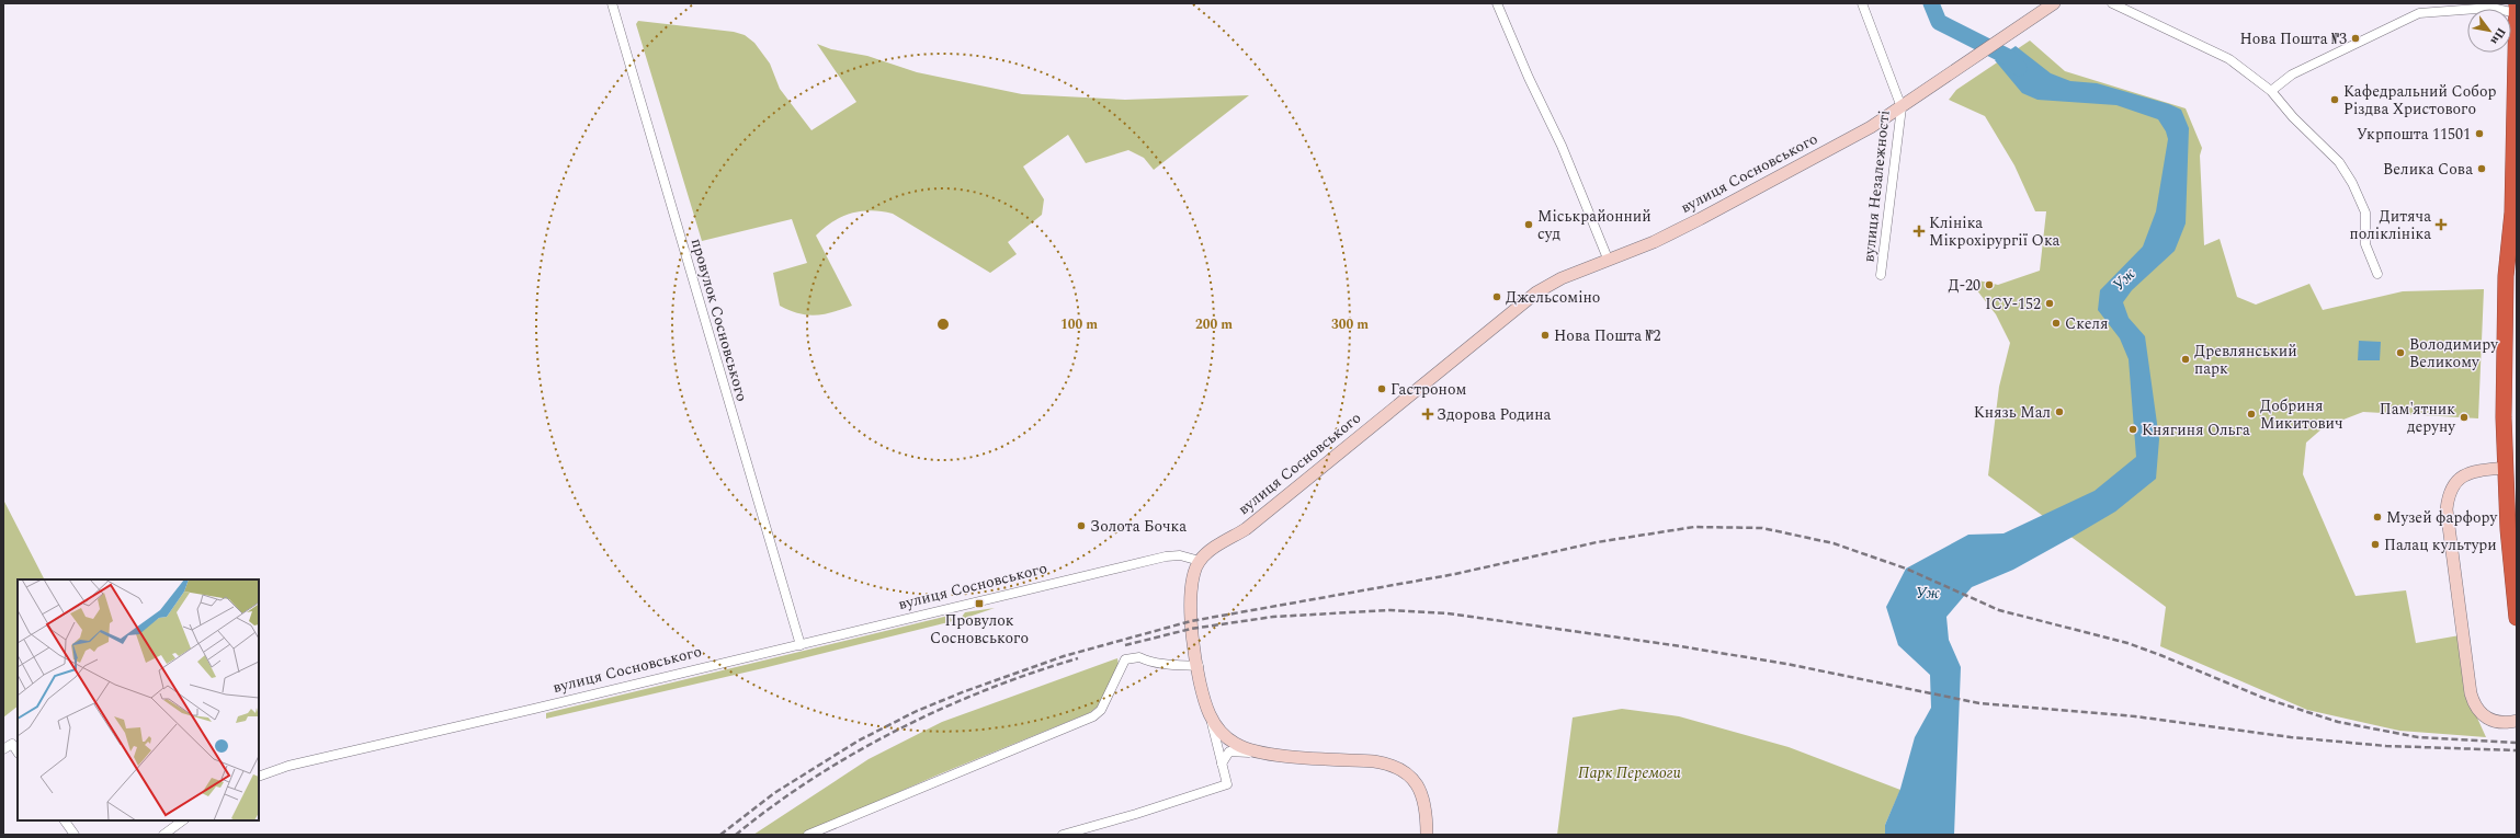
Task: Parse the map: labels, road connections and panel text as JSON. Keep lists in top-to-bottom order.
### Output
{
  "streets": {
    "street": ["вулиця Сосновського", "вулиця Незалежності", "провулок Сосновського"]
  },
  "crossings": [
    ["вулиця Сосновського", "вулиця Незалежності"],
    ["вулиця Сосновського", "провулок Сосновського"]
  ],
  "water": ["Уж"],
  "parks": ["Парк Перемоги"],
  "places": {
    "other": [
      "Нова Пошта №3",
      "Кафедральний Собор Різдва Христового",
      "Укрпошта 11501",
      "Велика Сова",
      "Міськрайонний суд",
      "Д-20",
      "Джельсоміно",
      "ІСУ-152",
      "Скеля",
      "Нова Пошта №2",
      "Володимиру Великому",
      "Древлянський парк",
      "Гастроном",
      "Князь Мал",
      "Добриня Микитович",
      "Пам'ятник деруну",
      "Княгиня Ольга",
      "Музей фарфору",
      "Золота Бочка",
      "Палац культури"
    ],
    "health": ["Дитяча поліклініка", "Клініка Мікрохірургії Ока", "Здорова Родина"],
    "transit": ["Провулок Сосновського"]
  },
  "north": "bottom right",
  "rings": ["100 m", "200 m", "300 m"]
}
